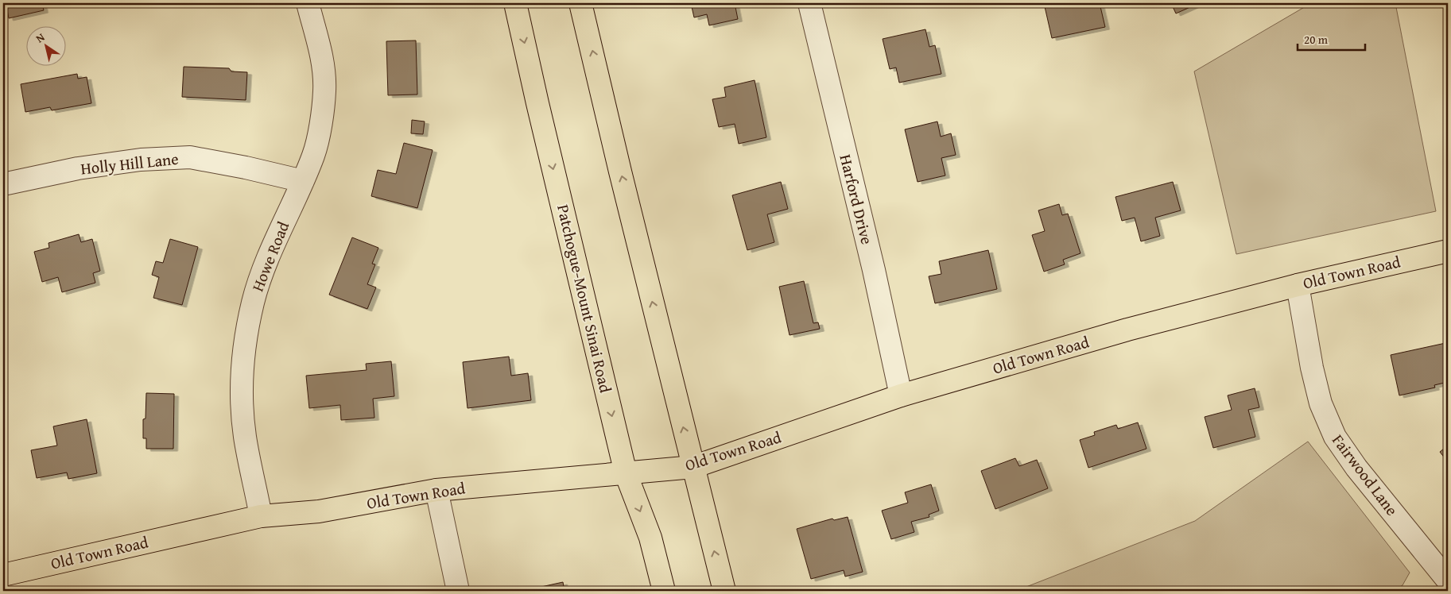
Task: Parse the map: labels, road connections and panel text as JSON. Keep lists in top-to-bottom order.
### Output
{
  "streets": {
    "main road": ["Old Town Road", "Patchogue-Mount Sinai Road"],
    "street": [
      "Holly Hill Lane",
      "Harford Drive",
      "Howe Road",
      "Fairwood Lane"
    ]
  },
  "crossings": [
    ["Holly Hill Lane", "Howe Road"],
    ["Harford Drive", "Old Town Road"],
    ["Howe Road", "Old Town Road"],
    ["Old Town Road", "Patchogue-Mount Sinai Road"],
    ["Old Town Road", "Fairwood Lane"]
  ],
  "scale_bar": "20 m",
  "north": "top left"
}
